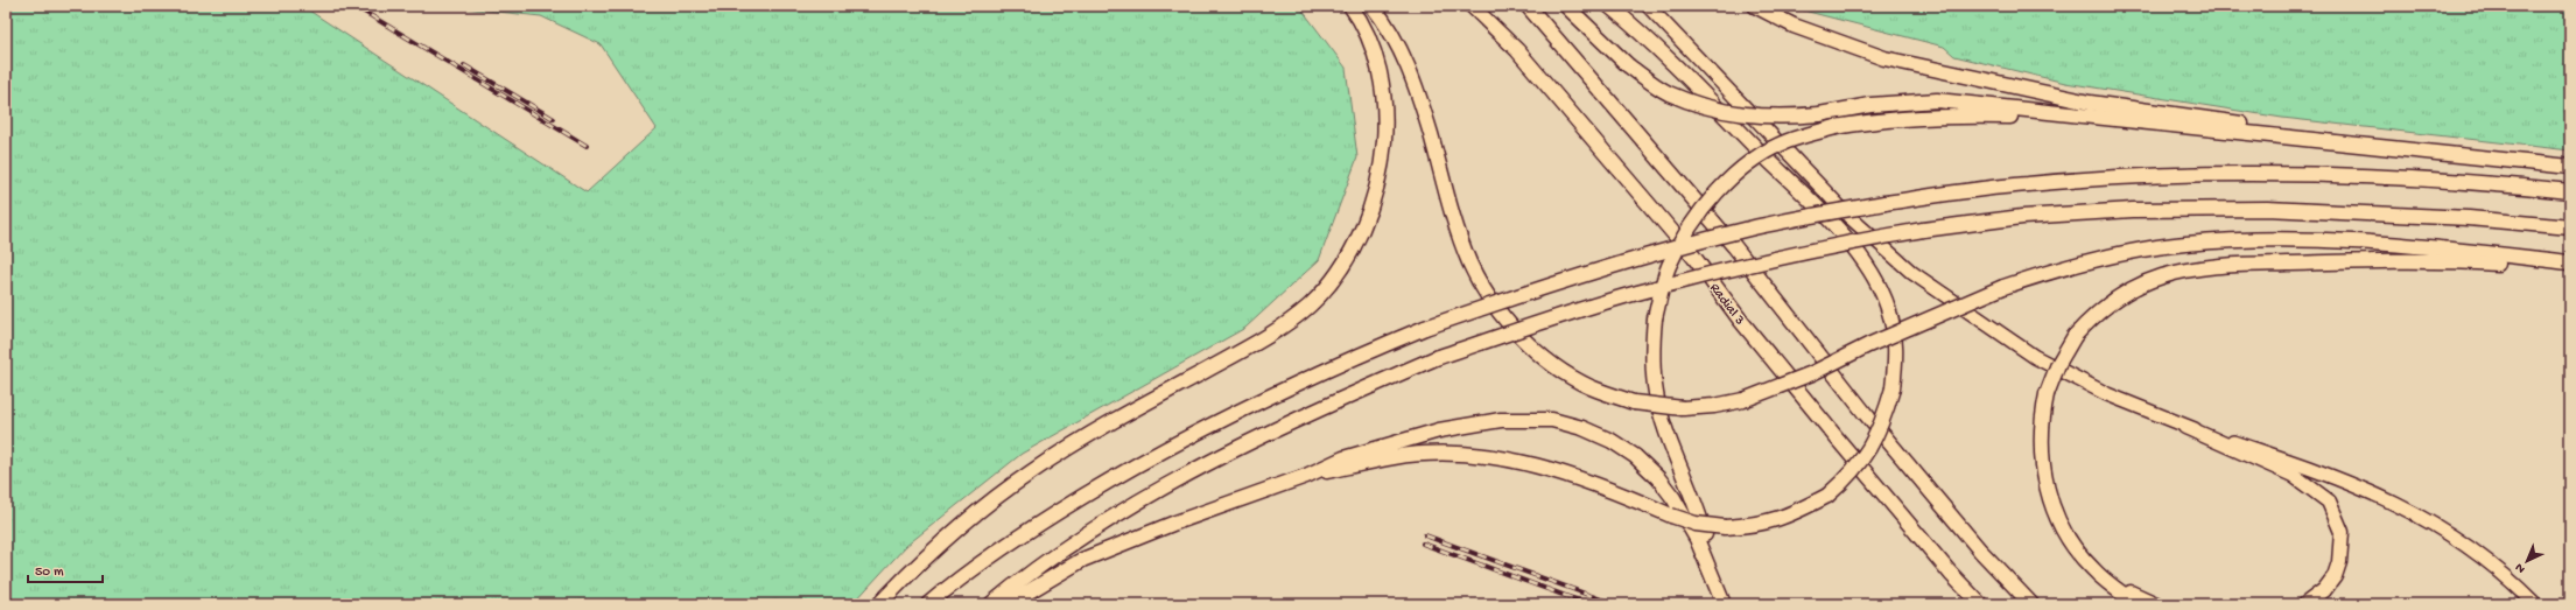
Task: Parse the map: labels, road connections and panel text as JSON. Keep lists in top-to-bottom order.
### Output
{
  "streets": {
    "highway": ["Radial 3"]
  },
  "scale_bar": "50 m",
  "north": "bottom left"
}
